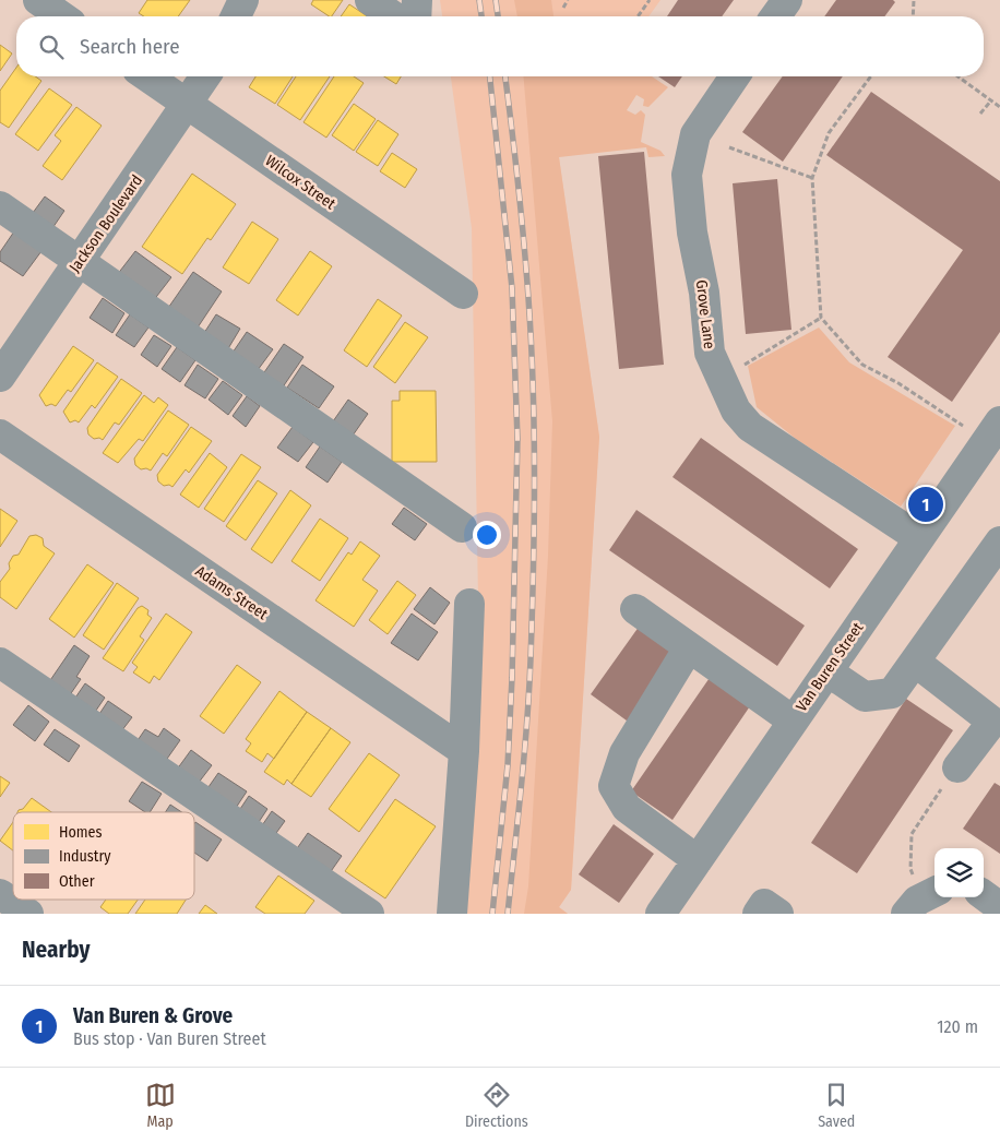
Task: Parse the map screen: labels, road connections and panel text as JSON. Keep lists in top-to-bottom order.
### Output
{
  "streets": {
    "street": [
      "Wilcox Street",
      "Jackson Boulevard",
      "Grove Lane",
      "Adams Street",
      "Van Buren Street"
    ]
  },
  "crossings": [
    ["Wilcox Street", "Jackson Boulevard"],
    ["Grove Lane", "Van Buren Street"]
  ],
  "legend": ["Homes", "Industry", "Other"],
  "page": {
    "search": "Search here",
    "pins": "1",
    "heading": "Nearby",
    "list": [
      {
        "mark": "1",
        "name": "Van Buren & Grove",
        "note": "Bus stop · Van Buren Street",
        "value": "120 m"
      }
    ],
    "nav": ["Map", "Directions", "Saved"]
  }
}
